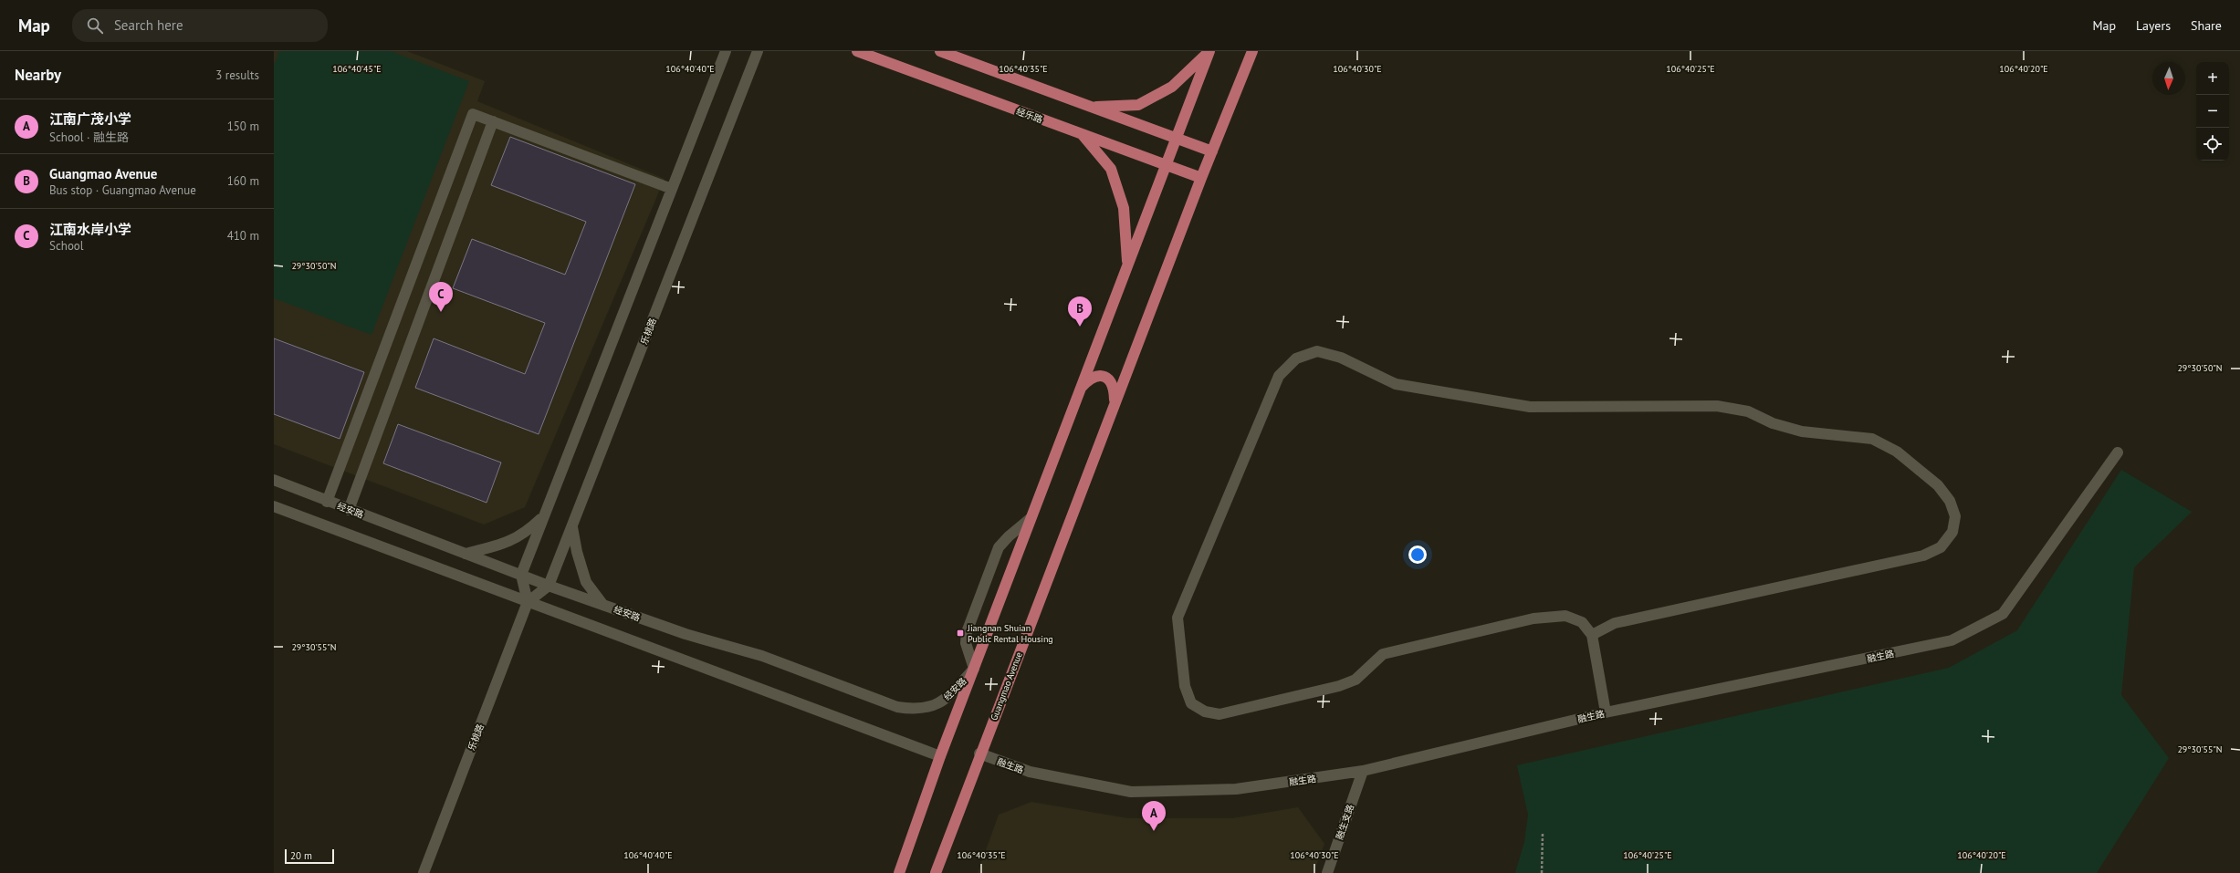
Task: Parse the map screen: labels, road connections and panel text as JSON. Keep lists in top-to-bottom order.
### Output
{
  "streets": {
    "main road": ["经乐路", "Guangmao Avenue"],
    "street": [
      "乐桃路",
      "经安路",
      "融生路",
      "融生支路"
    ]
  },
  "crossings": [
    ["经乐路", "Guangmao Avenue"],
    ["乐桃路", "经安路"],
    ["融生路", "Guangmao Avenue"],
    ["融生路", "融生支路"]
  ],
  "places": {
    "transit": ["Jiangnan Shuian Public Rental Housing"]
  },
  "scale_bar": "20 m",
  "north": "bottom",
  "page": {
    "header": "Map",
    "search": "Search here",
    "nav": ["Map", "Layers", "Share"],
    "heading": ["Nearby", "3 results"],
    "map_buttons": ["+", "−"],
    "list": [
      {
        "mark": "A",
        "name": "江南广茂小学",
        "note": "School · 融生路",
        "value": "150 m"
      },
      {
        "mark": "B",
        "name": "Guangmao Avenue",
        "note": "Bus stop · Guangmao Avenue",
        "value": "160 m"
      },
      {
        "mark": "C",
        "name": "江南水岸小学",
        "note": "School",
        "value": "410 m"
      }
    ],
    "pins": ["C", "B", "A"],
    "scale": "20 m"
  },
  "coordinates": [
    "106°40'45\"E",
    "106°40'40\"E",
    "106°40'35\"E",
    "106°40'30\"E",
    "106°40'25\"E",
    "106°40'20\"E",
    "29°30'50\"N",
    "29°30'55\"N"
  ]
}
